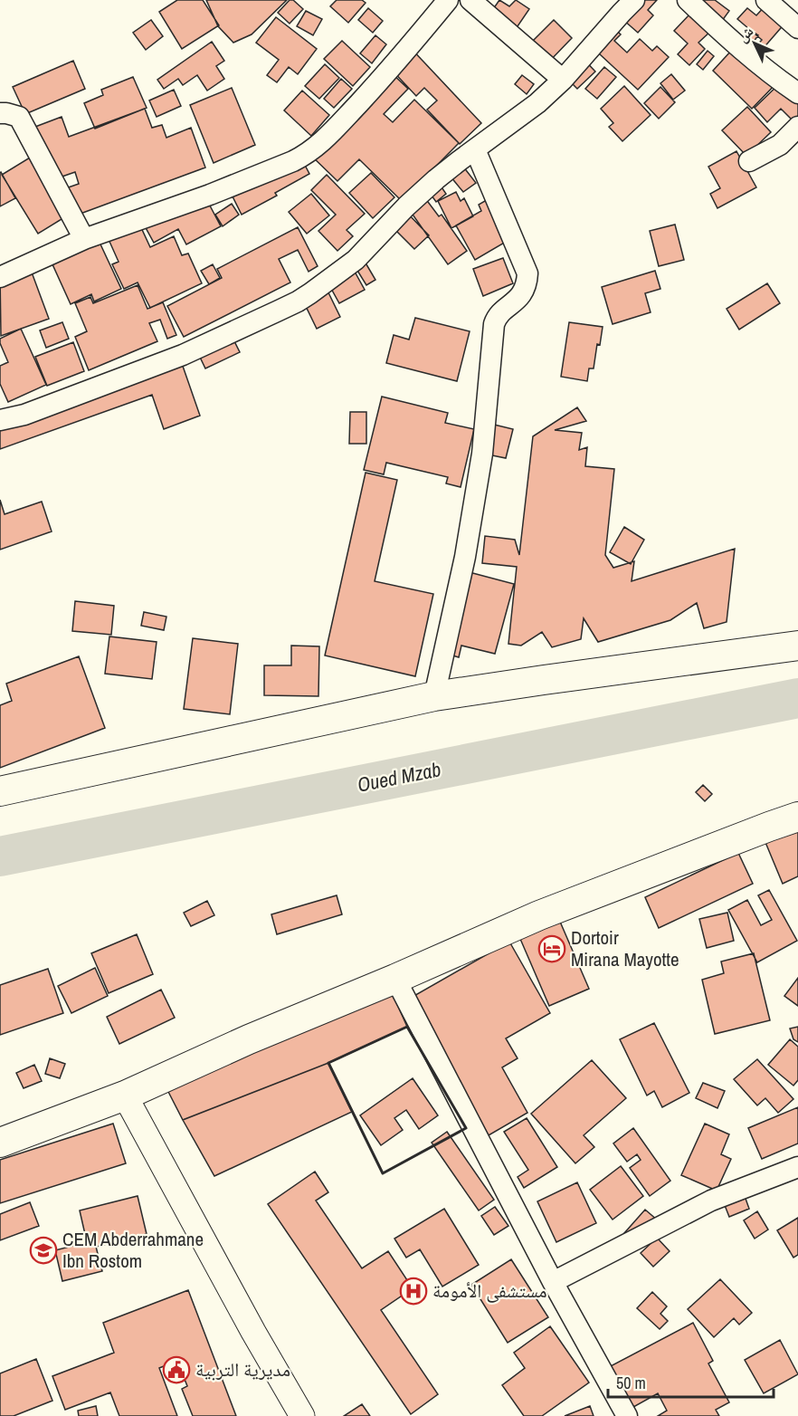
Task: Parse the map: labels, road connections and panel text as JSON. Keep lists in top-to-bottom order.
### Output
{
  "water": ["Oued Mzab"],
  "places": {
    "hotel": ["Dortoir Mirana Mayotte"],
    "school or university": ["CEM Abderrahmane Ibn Rostom"],
    "hospital": ["مستشفى الأمومة"],
    "public building": ["مديرية التربية"]
  },
  "scale_bar": "50 m",
  "north": "top left"
}
